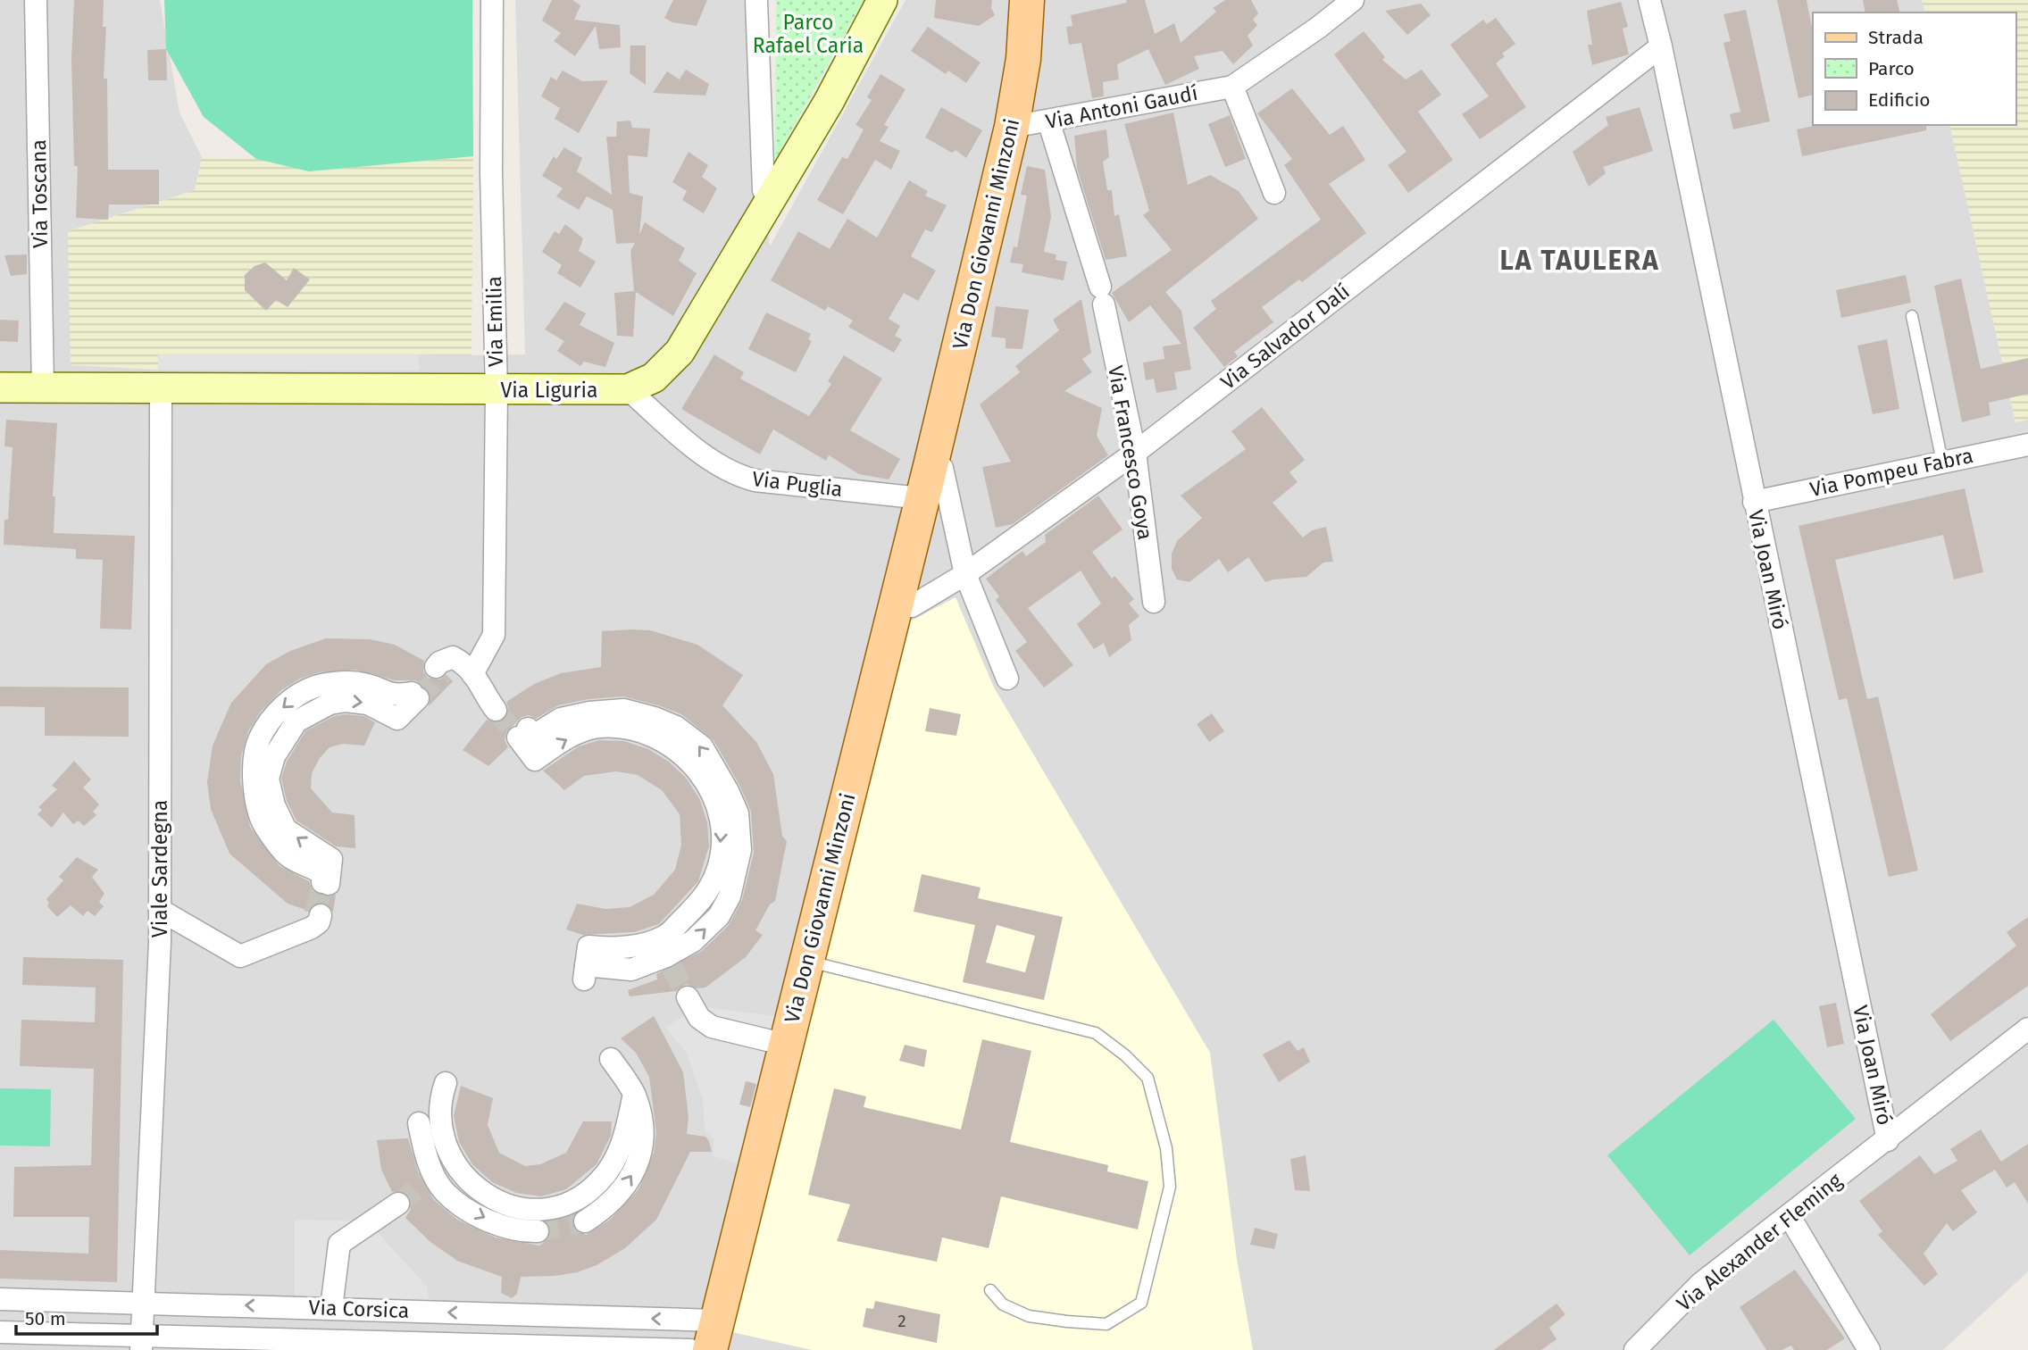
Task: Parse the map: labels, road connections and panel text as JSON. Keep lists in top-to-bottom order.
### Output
{
  "streets": {
    "main road": ["Via Don Giovanni Minzoni"],
    "street": [
      "Via Antoni Gaudí",
      "Via Toscana",
      "Via Emilia",
      "Via Salvador Dalí",
      "Via Liguria",
      "Via Francesco Goya",
      "Via Pompeu Fabra",
      "Via Puglia",
      "Via Joan Miró",
      "Viale Sardegna",
      "Via Alexander Fleming",
      "Via Corsica"
    ]
  },
  "crossings": [
    ["Via Antoni Gaudí", "Via Don Giovanni Minzoni"],
    ["Via Antoni Gaudí", "Via Francesco Goya"],
    ["Via Toscana", "Via Liguria"],
    ["Via Don Giovanni Minzoni", "Via Salvador Dalí"],
    ["Via Don Giovanni Minzoni", "Via Puglia"],
    ["Via Don Giovanni Minzoni", "Via Corsica"],
    ["Via Emilia", "Via Liguria"],
    ["Via Salvador Dalí", "Via Francesco Goya"],
    ["Via Salvador Dalí", "Via Joan Miró"],
    ["Via Liguria", "Via Puglia"],
    ["Via Liguria", "Viale Sardegna"],
    ["Via Pompeu Fabra", "Via Joan Miró"],
    ["Via Joan Miró", "Via Alexander Fleming"],
    ["Viale Sardegna", "Via Corsica"]
  ],
  "districts": ["LA TAULERA"],
  "parks": ["Parco Rafael Caria"],
  "house_numbers": ["2"],
  "legend": ["Strada", "Parco", "Edificio"],
  "scale_bar": "50 m"
}
